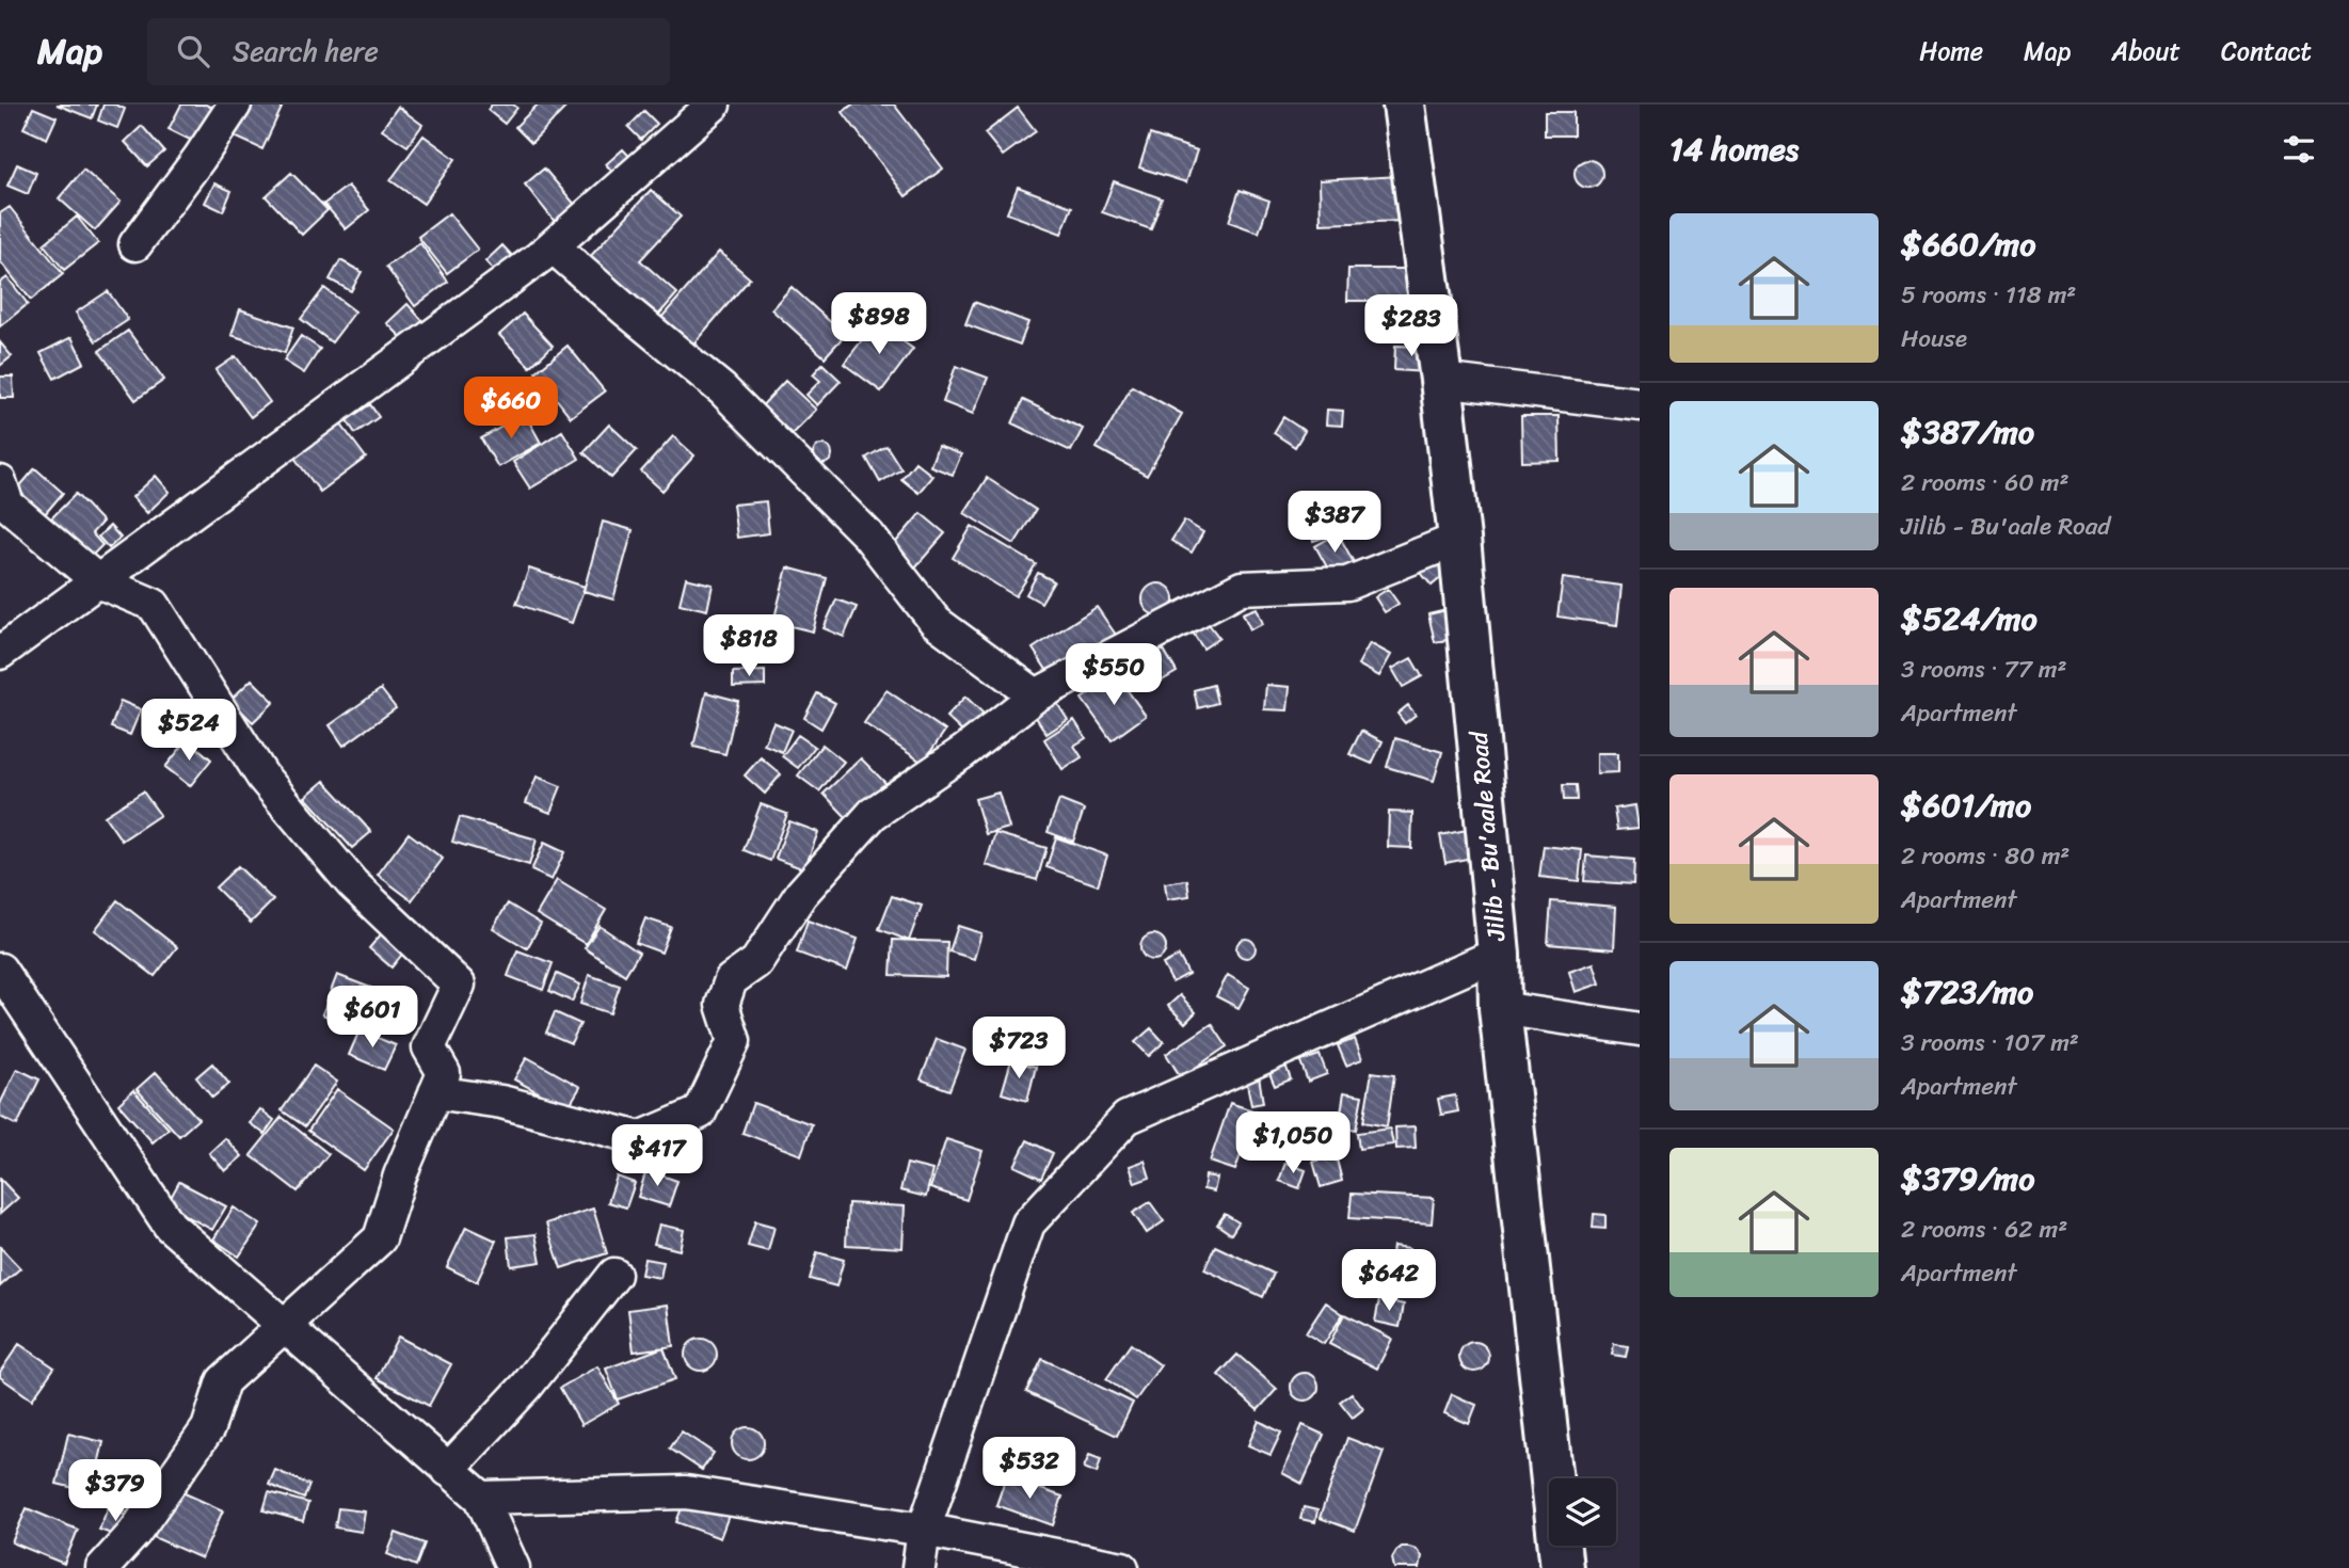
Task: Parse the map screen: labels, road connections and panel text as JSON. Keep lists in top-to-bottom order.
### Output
{
  "streets": {
    "main road": ["Jilib - Bu'aale Road"]
  },
  "page": {
    "header": "Map",
    "search": "Search here",
    "nav": [
      "Home",
      "Map",
      "About",
      "Contact"
    ],
    "heading": "14 homes",
    "list": [
      {
        "name": "$660/mo",
        "note": "5 rooms · 118 m² · House"
      },
      {
        "name": "$387/mo",
        "note": "2 rooms · 60 m² · Jilib - Bu'aale Road"
      },
      {
        "name": "$524/mo",
        "note": "3 rooms · 77 m² · Apartment"
      },
      {
        "name": "$601/mo",
        "note": "2 rooms · 80 m² · Apartment"
      },
      {
        "name": "$723/mo",
        "note": "3 rooms · 107 m² · Apartment"
      },
      {
        "name": "$379/mo",
        "note": "2 rooms · 62 m² · Apartment"
      }
    ],
    "price": [
      "$898",
      "$283",
      "$660",
      "$387",
      "$818",
      "$550",
      "$524",
      "$601",
      "$723",
      "$1,050",
      "$417",
      "$642",
      "$532",
      "$379"
    ]
  }
}
